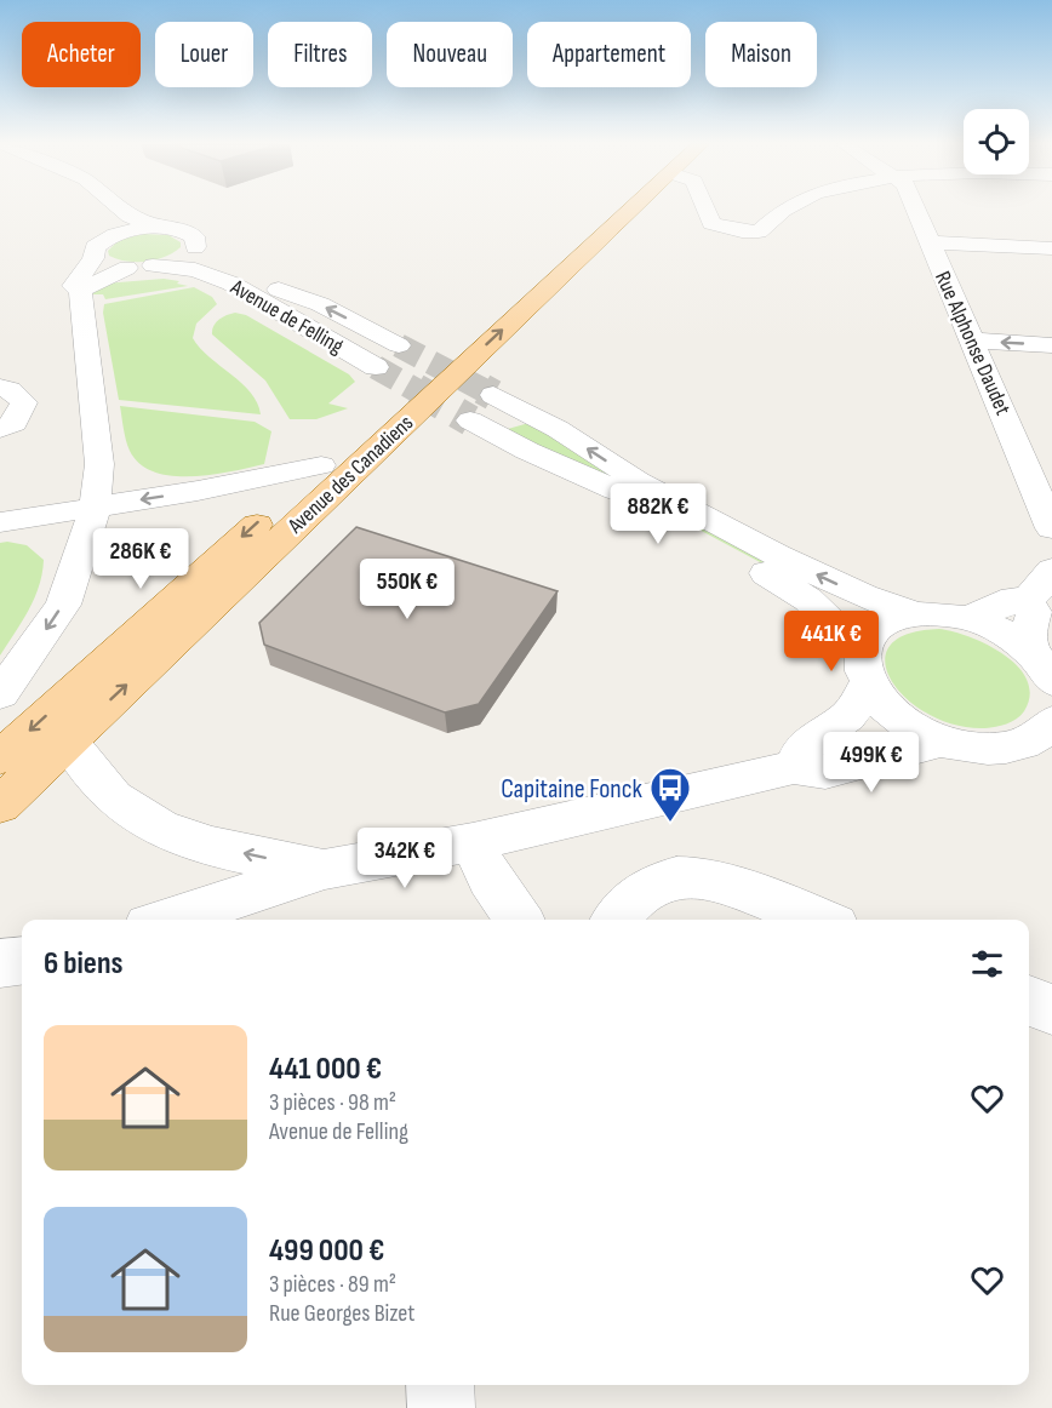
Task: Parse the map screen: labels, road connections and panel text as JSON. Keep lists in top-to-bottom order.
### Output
{
  "streets": {
    "main road": ["Avenue des Canadiens"],
    "street": ["Avenue de Felling", "Rue Alphonse Daudet"]
  },
  "places": {
    "bus stop": ["Capitaine Fonck"]
  },
  "page": {
    "chip": [
      "Acheter",
      "Louer",
      "Filtres",
      "Nouveau",
      "Appartement",
      "Maison"
    ],
    "price": [
      "882K €",
      "286K €",
      "550K €",
      "441K €",
      "499K €",
      "342K €"
    ],
    "heading": "6 biens",
    "list": [
      {
        "name": "441 000 €",
        "note": "3 pièces · 98 m² · Avenue de Felling"
      },
      {
        "name": "499 000 €",
        "note": "3 pièces · 89 m² · Rue Georges Bizet"
      }
    ]
  }
}
